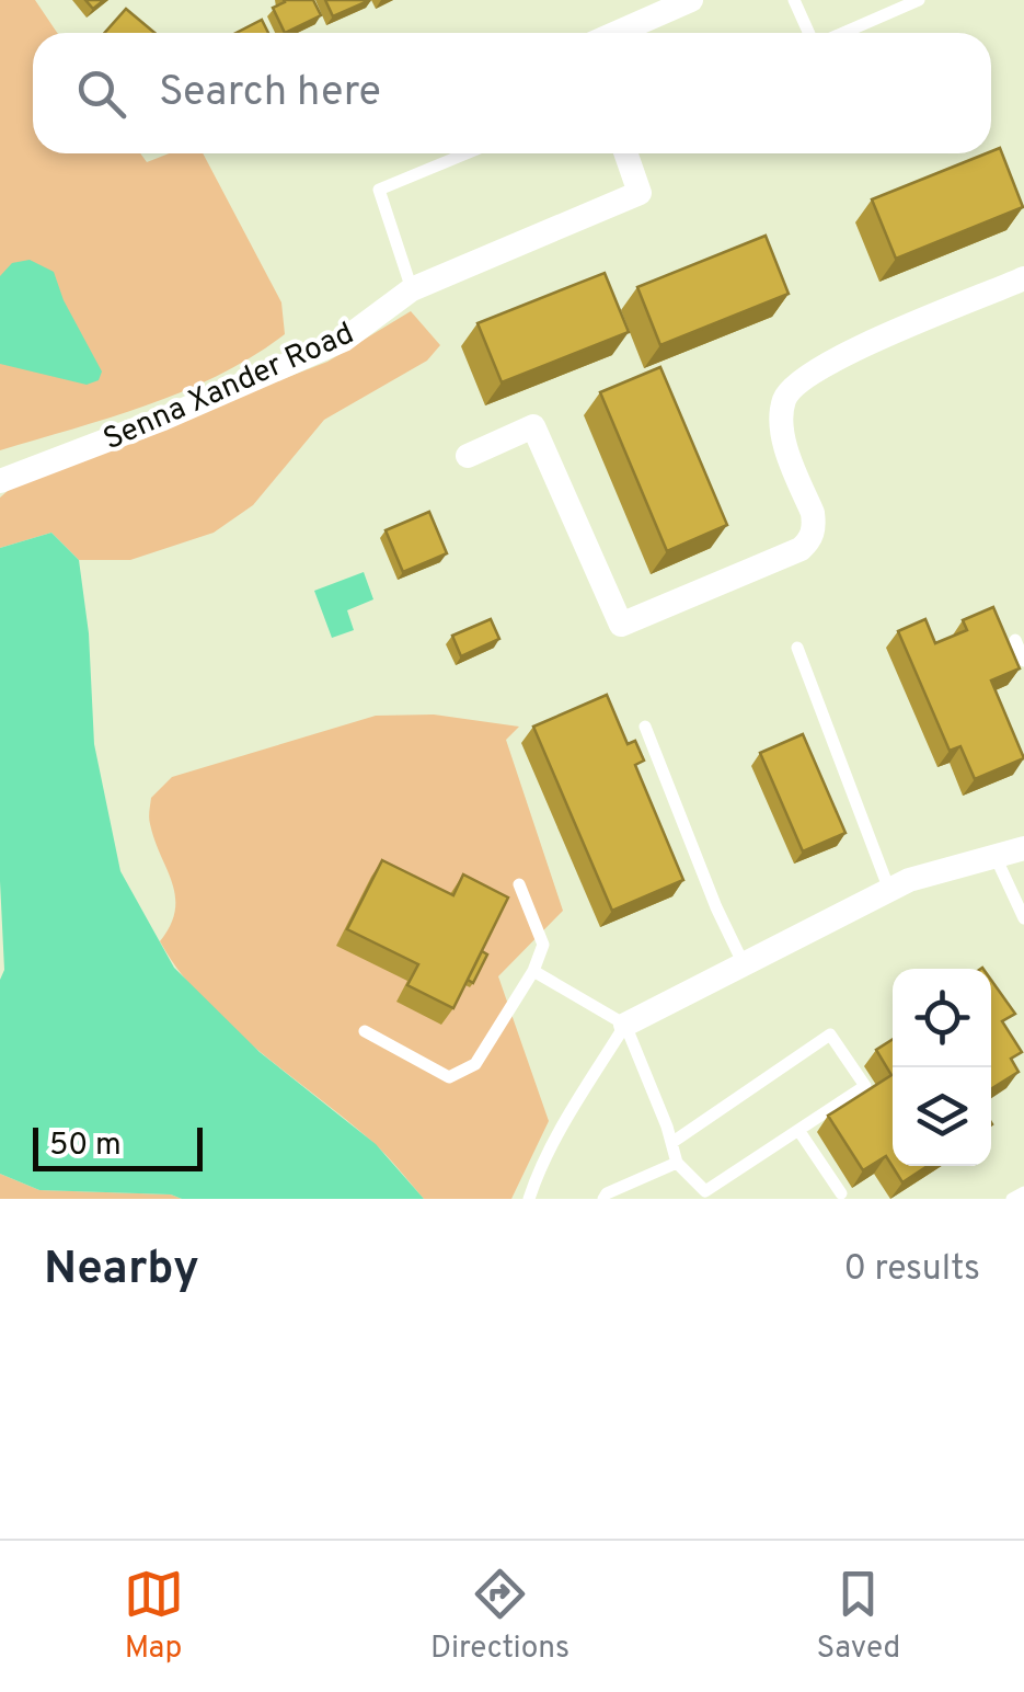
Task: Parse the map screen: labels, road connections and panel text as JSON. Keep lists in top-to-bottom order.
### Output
{
  "streets": {
    "street": ["Senna Xander Road"]
  },
  "scale_bar": "50 m",
  "page": {
    "search": "Search here",
    "scale": "50 m",
    "heading": ["Nearby", "0 results"],
    "nav": ["Map", "Directions", "Saved"]
  }
}
